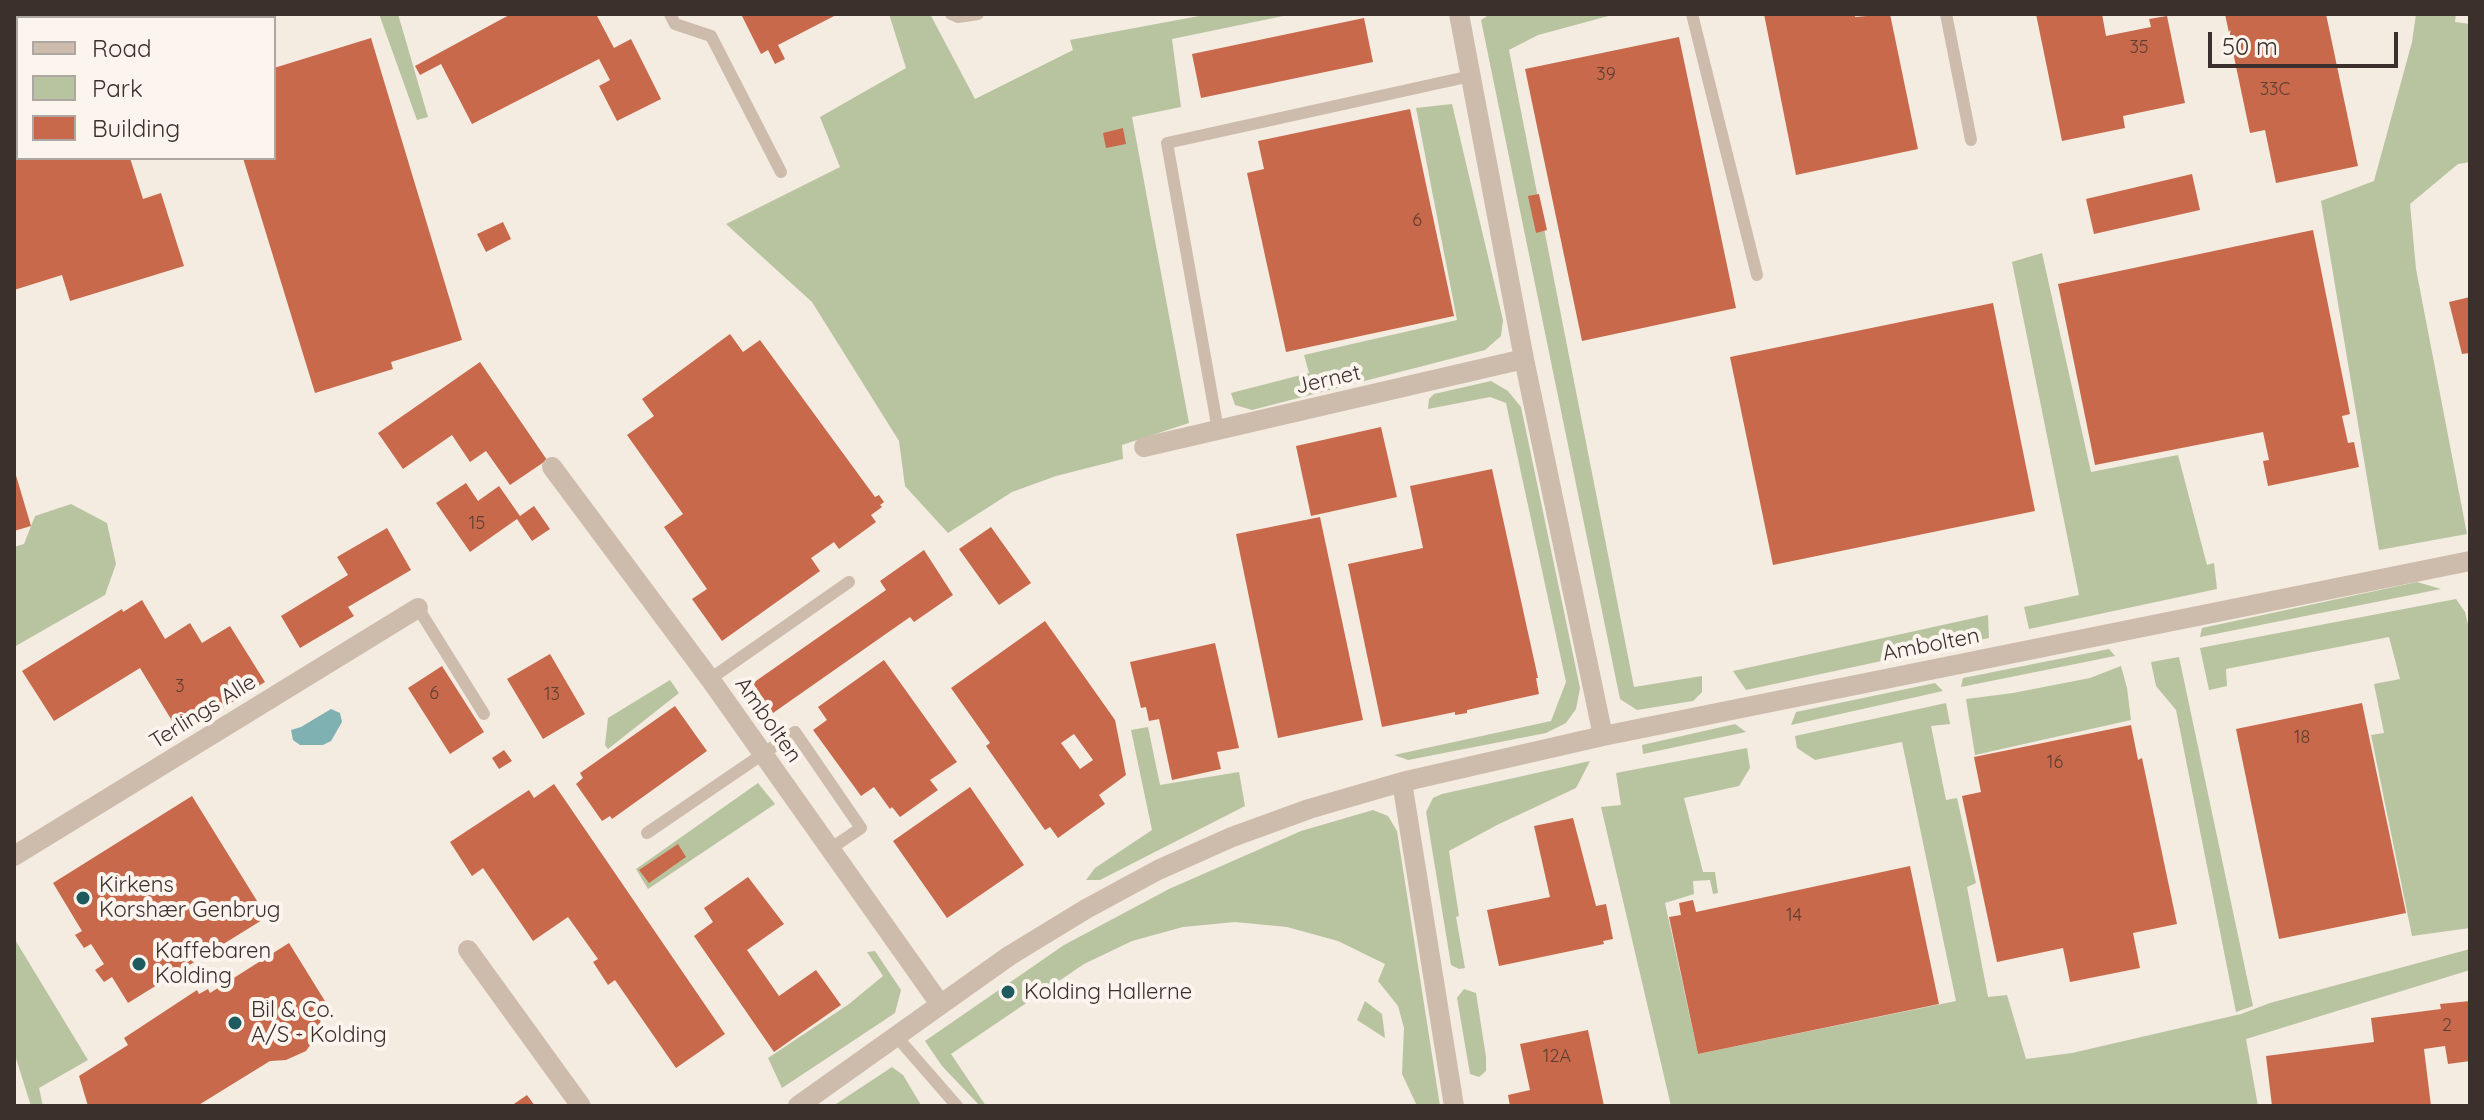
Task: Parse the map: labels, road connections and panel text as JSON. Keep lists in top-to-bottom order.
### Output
{
  "streets": {
    "street": ["Jernet", "Ambolten", "Terlings Alle"]
  },
  "places": [
    "Kirkens Korshær Genbrug",
    "Kaffebaren Kolding",
    "Kolding Hallerne",
    "Bil & Co. A/S - Kolding"
  ],
  "house_numbers": [
    "35",
    "39",
    "33C",
    "6",
    "15",
    "3",
    "6",
    "13",
    "18",
    "16",
    "14",
    "2",
    "12A"
  ],
  "legend": ["Road", "Park", "Building"],
  "scale_bar": "50 m"
}
